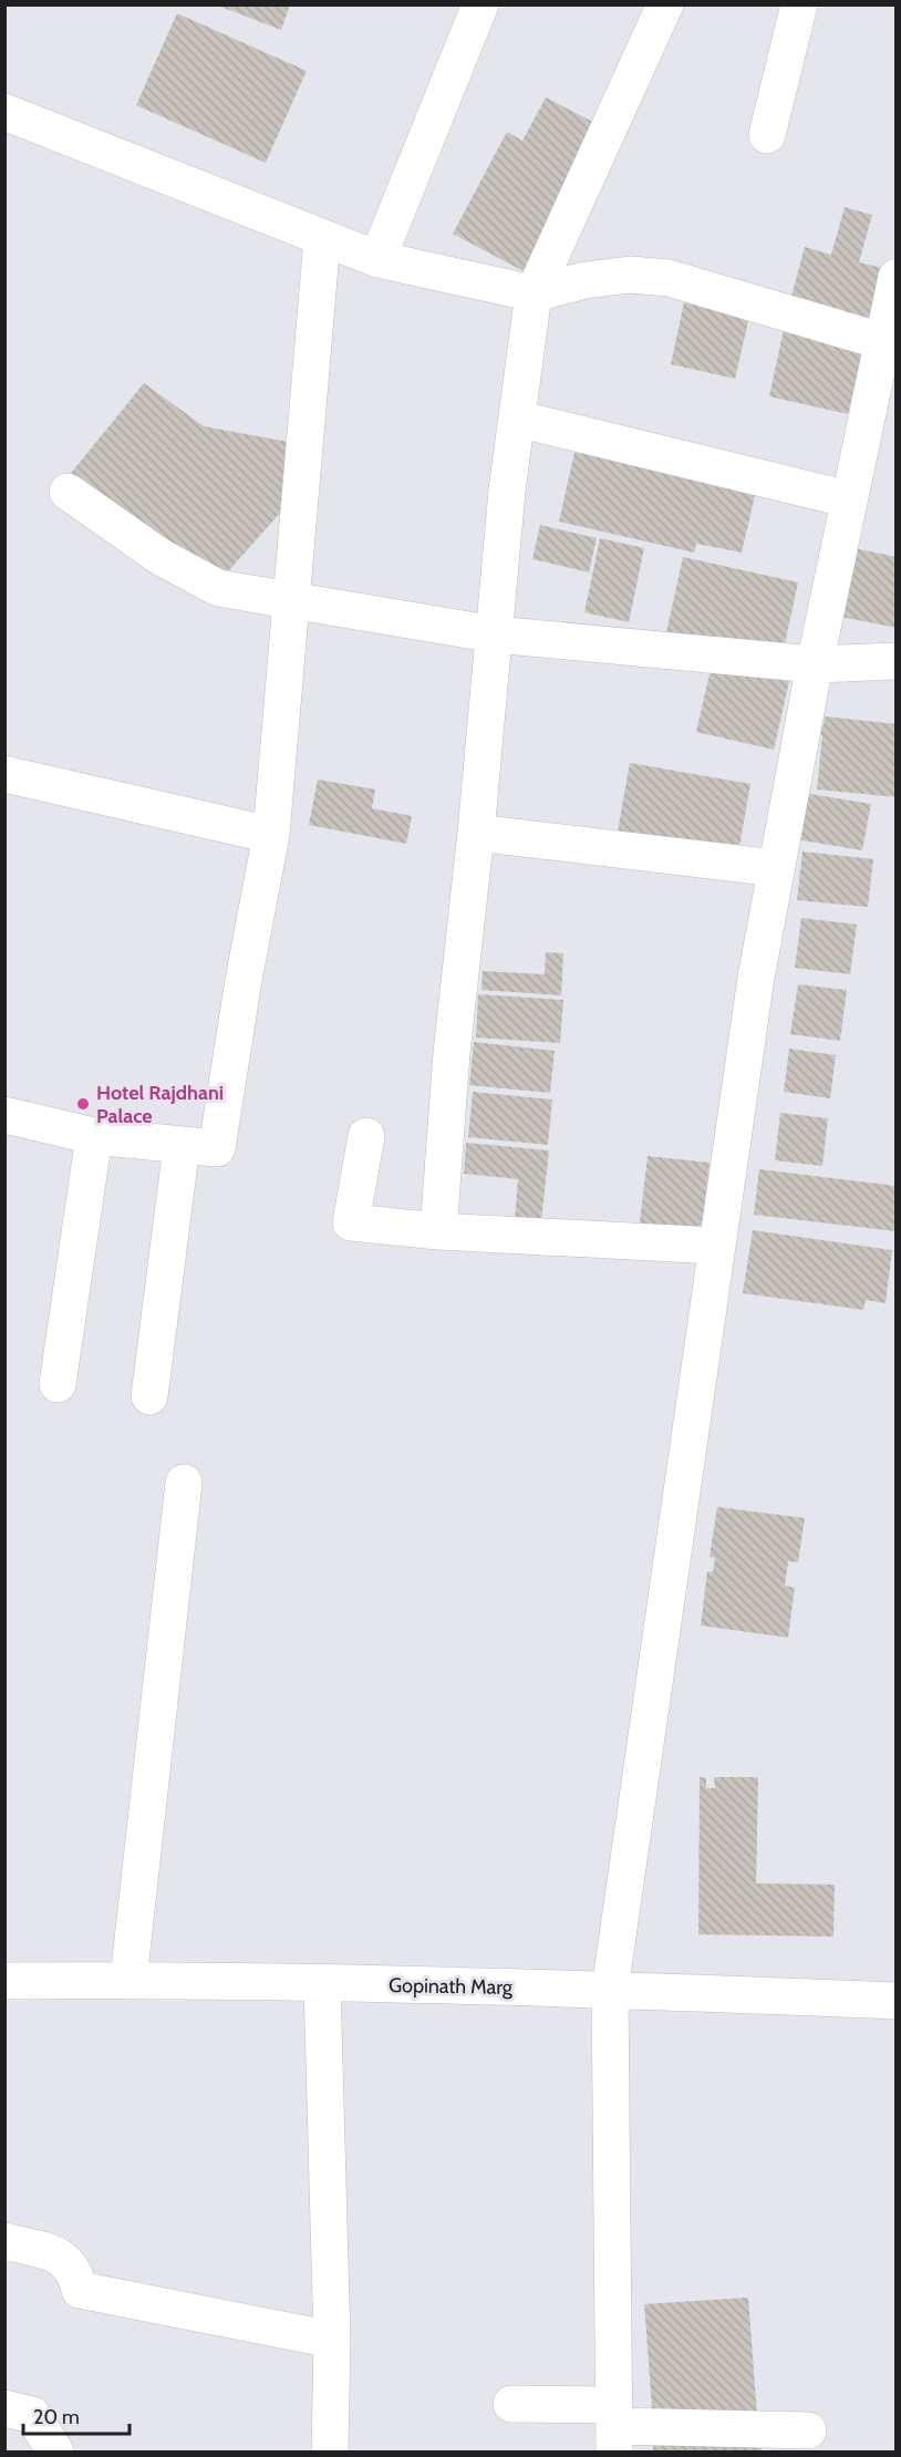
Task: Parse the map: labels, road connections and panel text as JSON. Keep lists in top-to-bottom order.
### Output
{
  "streets": {
    "street": ["Gopinath Marg"]
  },
  "places": ["Hotel Rajdhani Palace"],
  "scale_bar": "20 m"
}
